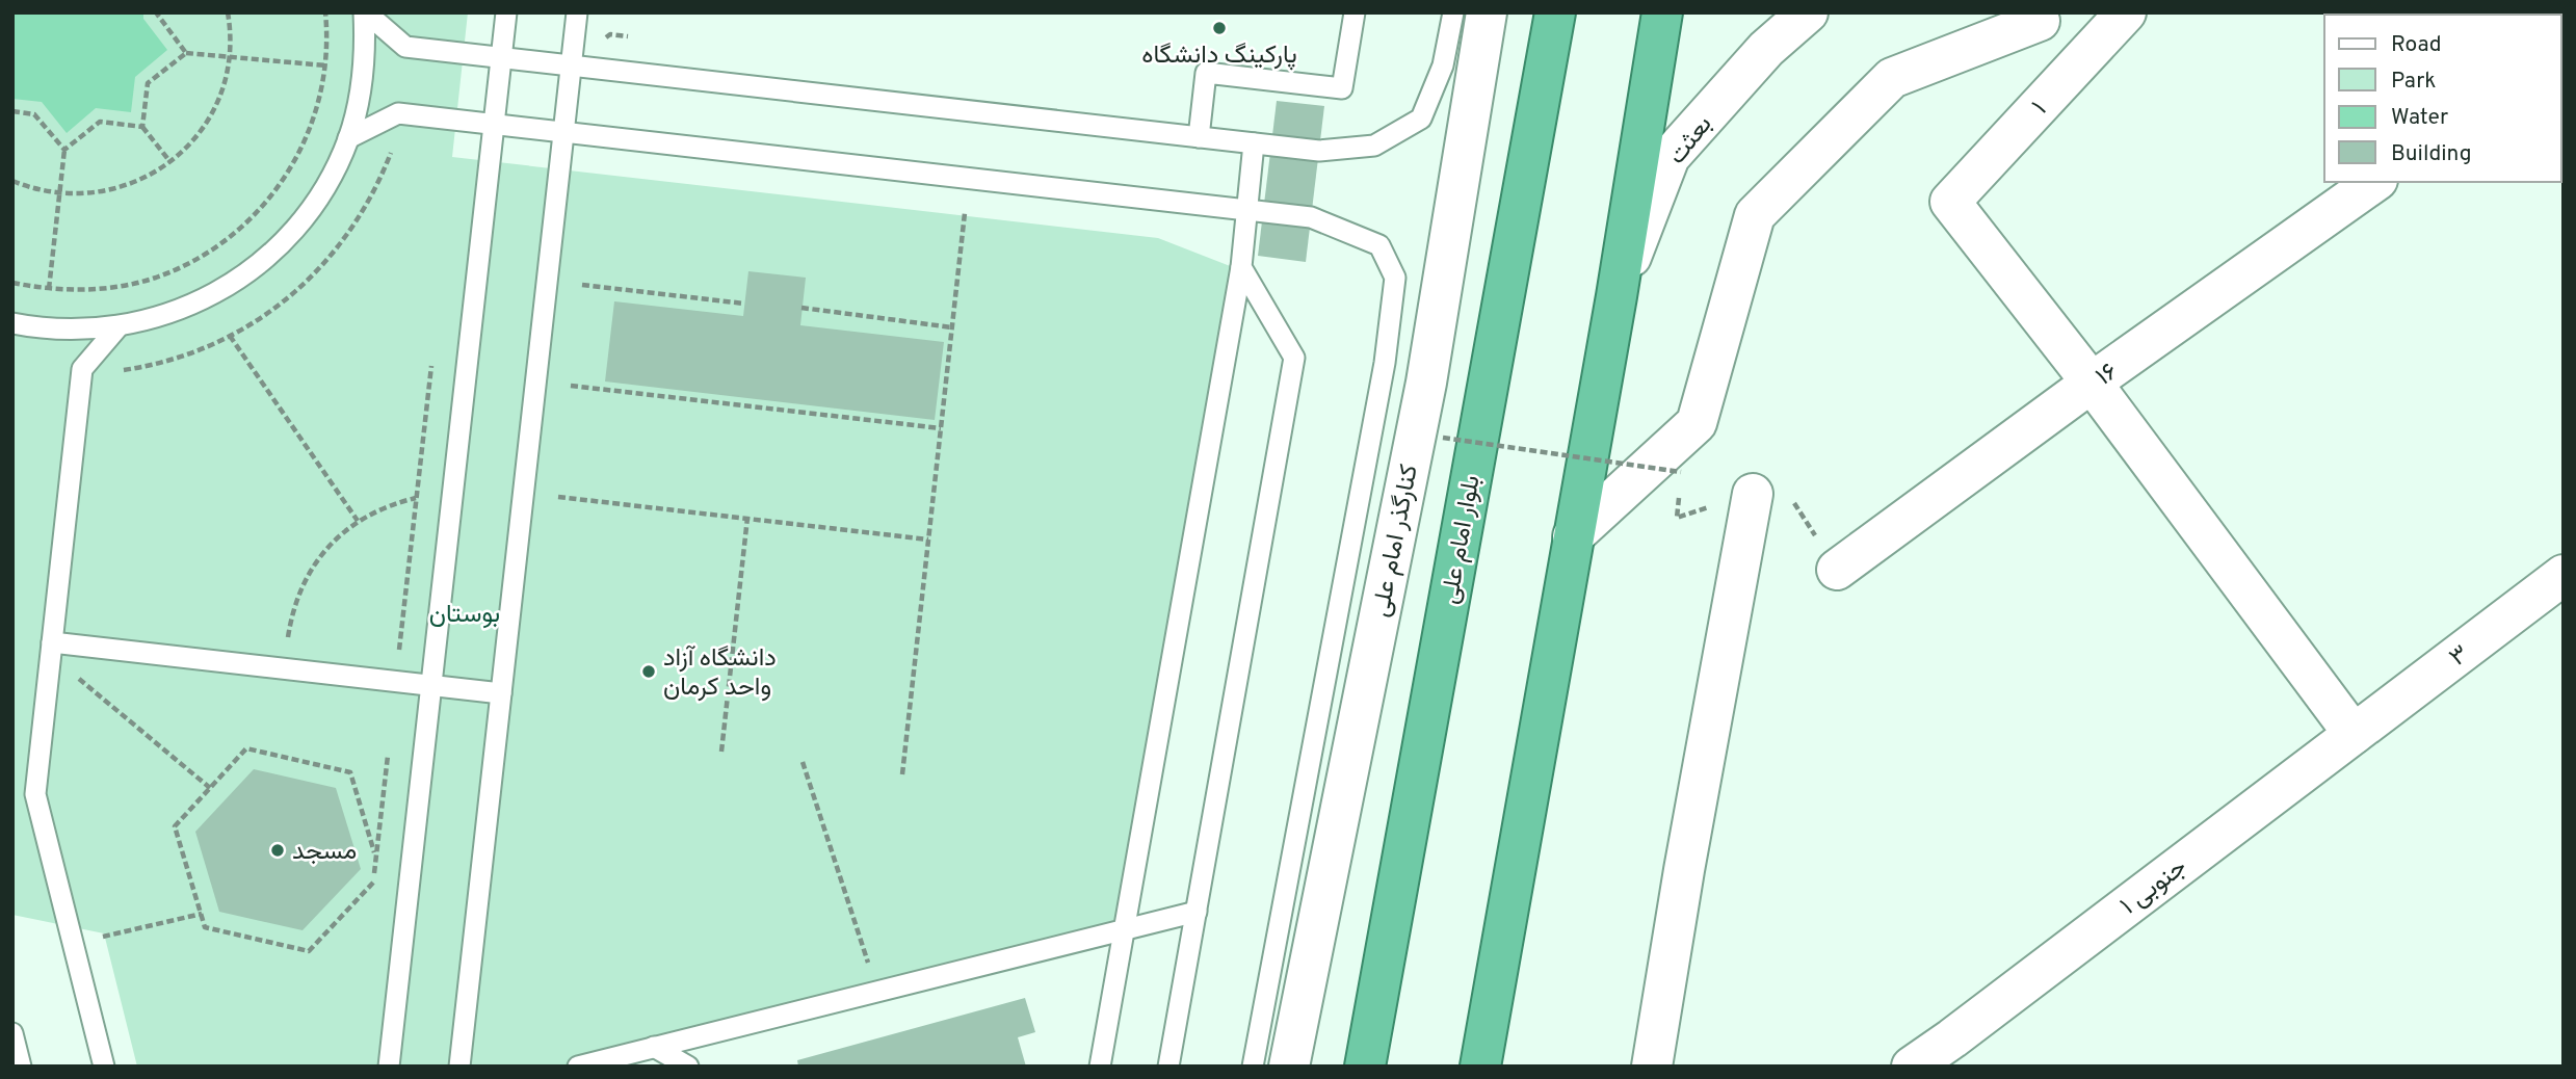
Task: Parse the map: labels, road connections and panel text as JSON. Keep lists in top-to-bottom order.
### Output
{
  "streets": {
    "highway": ["بلوار امام علی"],
    "street": [
      "۱",
      "بعثت",
      "۱۶",
      "کنارگذر امام علی",
      "۳",
      "۱ جنوبی"
    ]
  },
  "crossings": [
    ["۱", "۱۶"],
    ["۳", "۱ جنوبی"]
  ],
  "parks": ["بوستان"],
  "places": ["پارکینگ دانشگاه", "دانشگاه آزاد واحد کرمان", "مسجد"],
  "legend": [
    "Road",
    "Park",
    "Water",
    "Building"
  ]
}
